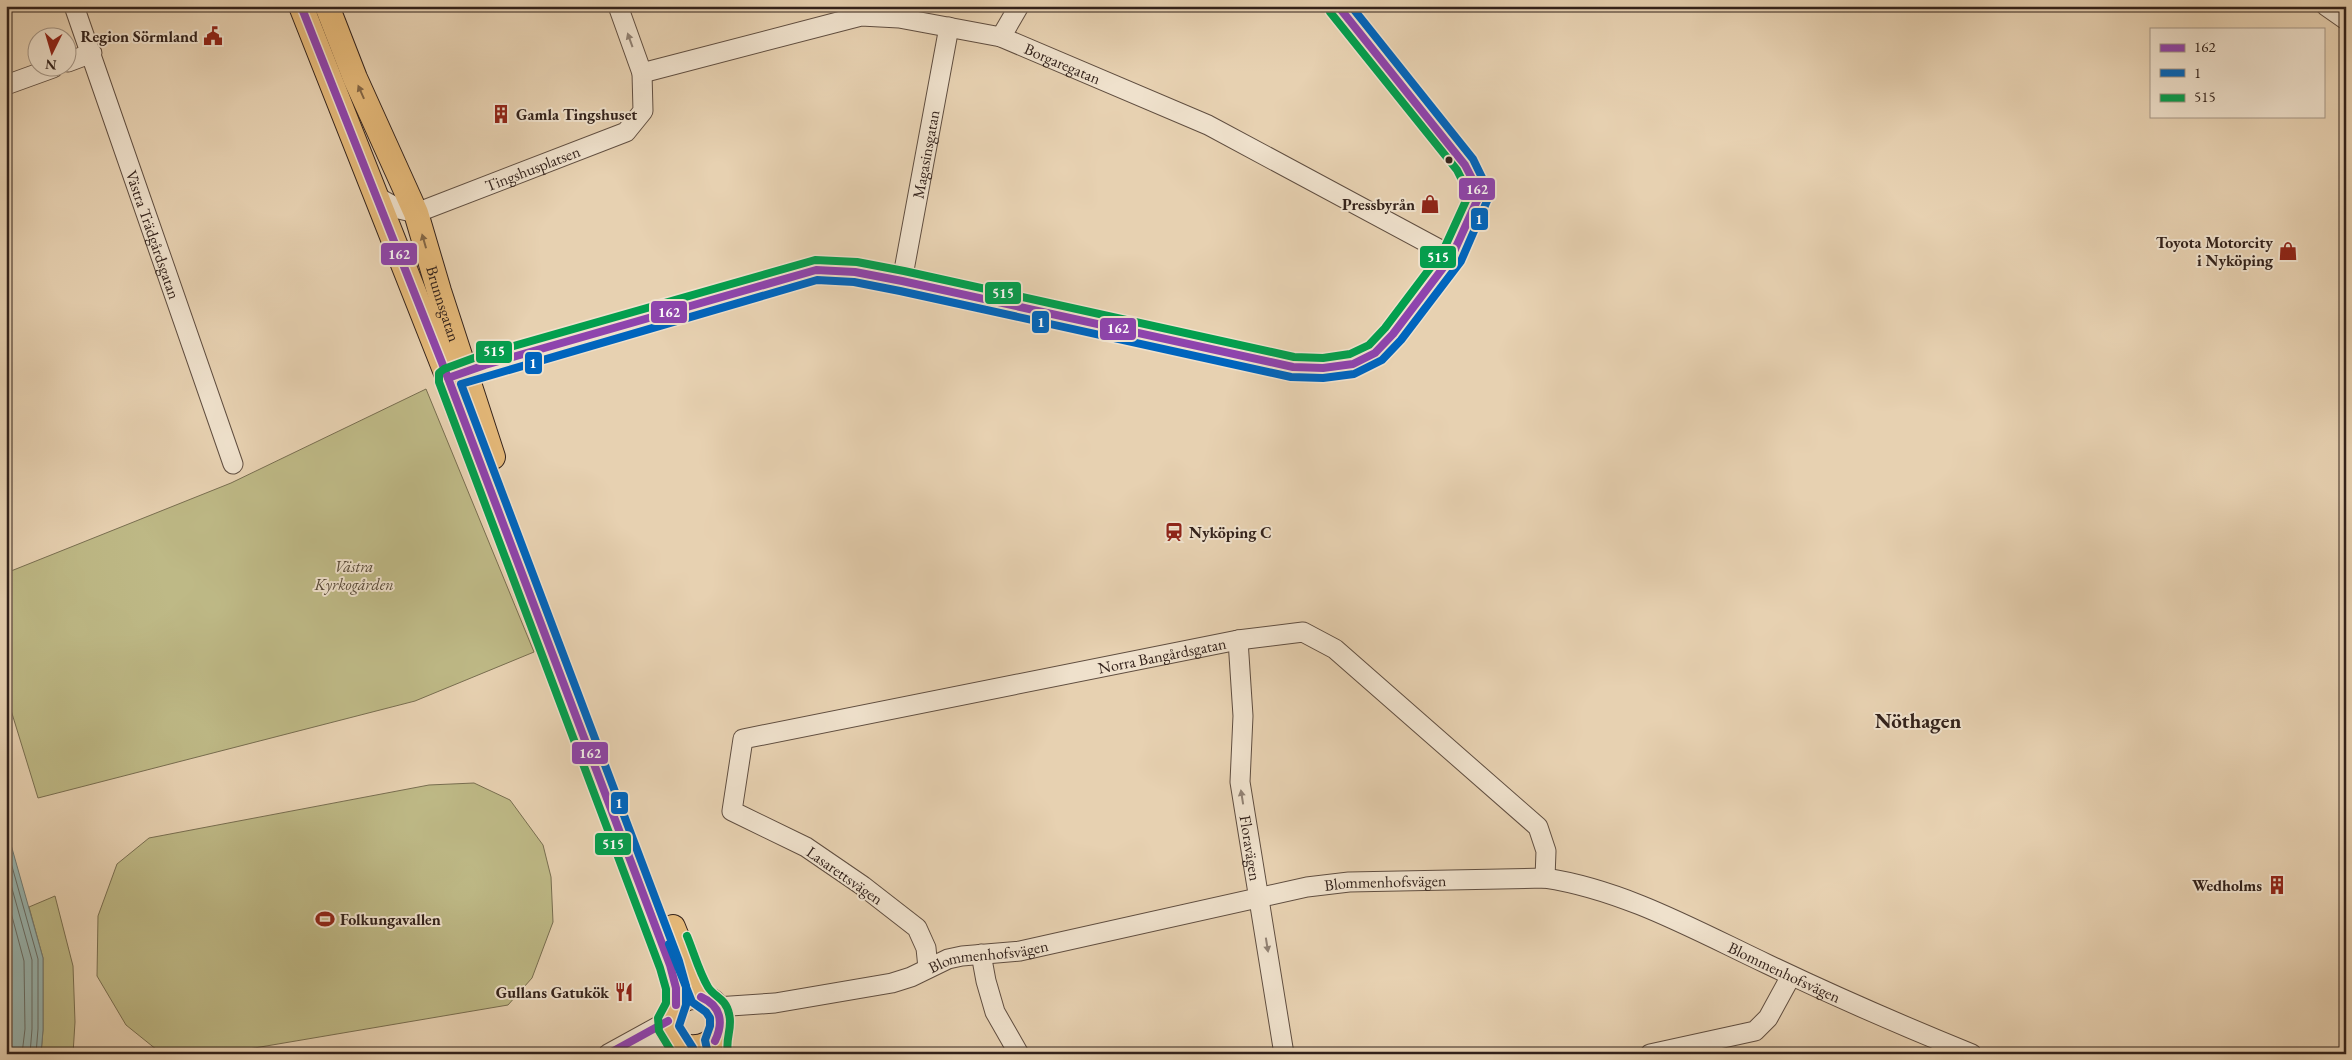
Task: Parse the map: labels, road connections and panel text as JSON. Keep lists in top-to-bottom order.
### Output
{
  "streets": {
    "main road": ["Brunnsgatan"],
    "street": [
      "Borgaregatan",
      "Magasinsgatan",
      "Tingshusplatsen",
      "Västra Trädgårdsgatan",
      "Norra Bangårdsgatan",
      "Floravägen",
      "Lasarettsvägen",
      "Blommenhofsvägen"
    ]
  },
  "crossings": [
    ["Borgaregatan", "Magasinsgatan"],
    ["Borgaregatan", "Tingshusplatsen"],
    ["Tingshusplatsen", "Brunnsgatan"],
    ["Brunnsgatan", "Blommenhofsvägen"],
    ["Norra Bangårdsgatan", "Floravägen"],
    ["Norra Bangårdsgatan", "Lasarettsvägen"],
    ["Norra Bangårdsgatan", "Blommenhofsvägen"],
    ["Floravägen", "Blommenhofsvägen"],
    ["Lasarettsvägen", "Blommenhofsvägen"]
  ],
  "districts": ["Nöthagen"],
  "parks": ["Västra Kyrkogården"],
  "places": {
    "public building": ["Region Sörmland"],
    "building": ["Gamla Tingshuset", "Wedholms"],
    "shop": ["Pressbyrån", "Toyota Motorcity i Nyköping"],
    "station": ["Nyköping C"],
    "sports": ["Folkungavallen"],
    "restaurant": ["Gullans Gatukök"]
  },
  "lines": ["transit line 162", "transit line 1", "transit line 515"],
  "legend": ["162", "1", "515"],
  "north": "bottom"
}
